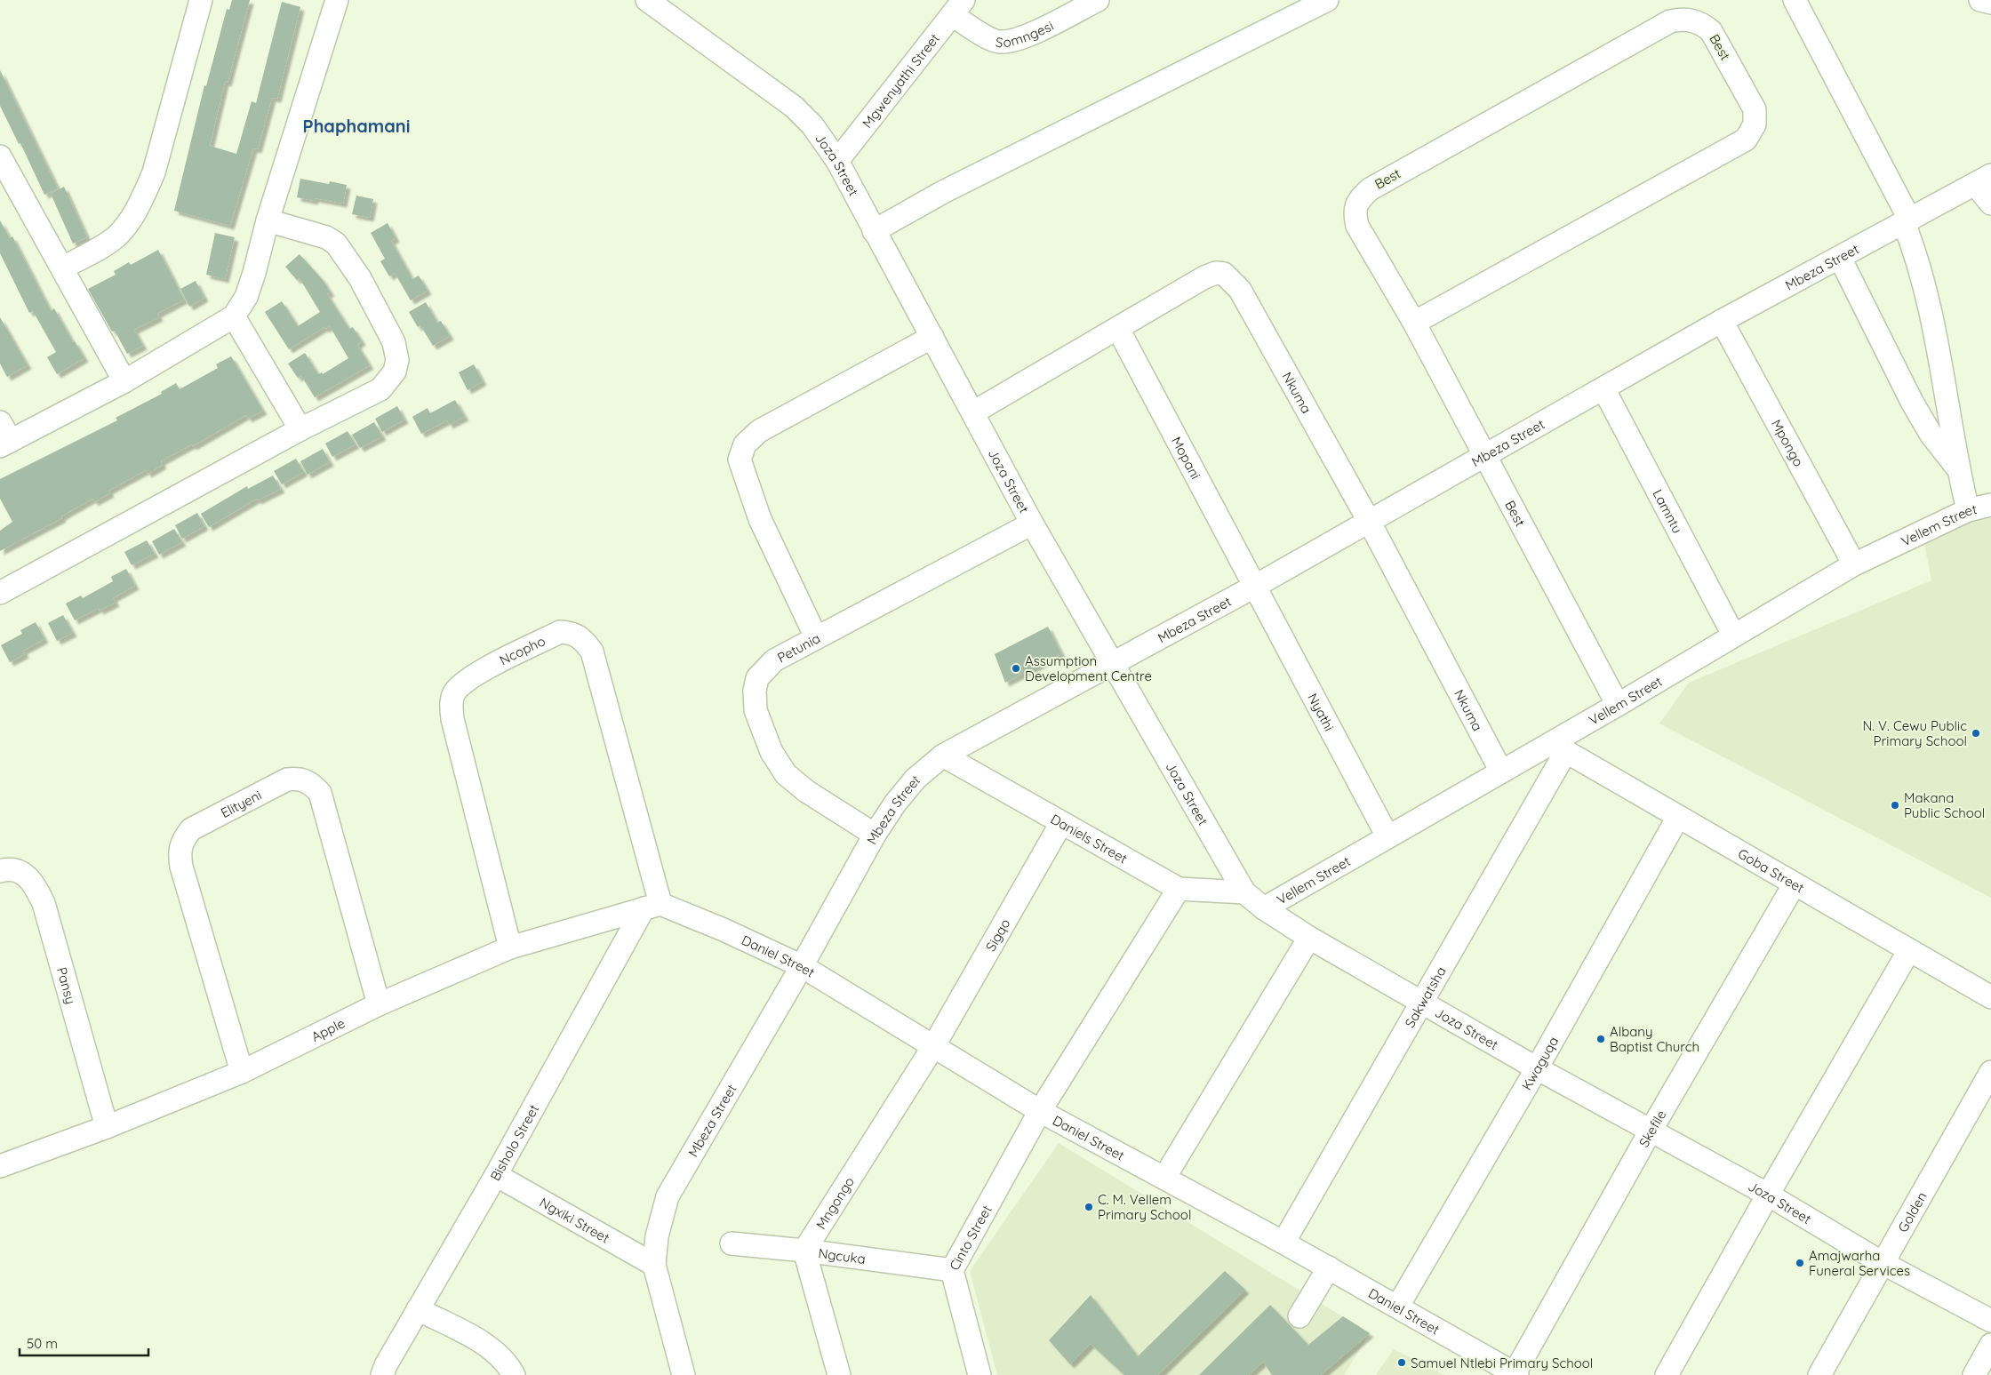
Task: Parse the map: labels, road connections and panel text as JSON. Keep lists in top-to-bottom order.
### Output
{
  "streets": {
    "street": [
      "Somngesi",
      "Best",
      "Mgwenyathi Street",
      "Joza Street",
      "Mbeza Street",
      "Nkuma",
      "Mpongo",
      "Mopani",
      "Lamntu",
      "Vellem Street",
      "Petunia",
      "Ncopho",
      "Nyathi",
      "Elityeni",
      "Daniels Street",
      "Goba Street",
      "Sigqo",
      "Daniel Street",
      "Pansy",
      "Sakwatsha",
      "Apple",
      "Kwaguqa",
      "Skefile",
      "Bisholo Street",
      "Mngongo",
      "Golden",
      "Ngxiki Street",
      "Cinto Street",
      "Ngcuka"
    ]
  },
  "crossings": [
    ["Somngesi", "Mgwenyathi Street"],
    ["Best", "Mbeza Street"],
    ["Best", "Vellem Street"],
    ["Mgwenyathi Street", "Joza Street"],
    ["Joza Street", "Mbeza Street"],
    ["Joza Street", "Nkuma"],
    ["Joza Street", "Vellem Street"],
    ["Joza Street", "Petunia"],
    ["Joza Street", "Daniels Street"],
    ["Joza Street", "Sakwatsha"],
    ["Joza Street", "Kwaguqa"],
    ["Joza Street", "Skefile"],
    ["Joza Street", "Golden"],
    ["Mbeza Street", "Nkuma"],
    ["Mbeza Street", "Mpongo"],
    ["Mbeza Street", "Mopani"],
    ["Mbeza Street", "Lamntu"],
    ["Mbeza Street", "Petunia"],
    ["Mbeza Street", "Nyathi"],
    ["Mbeza Street", "Daniels Street"],
    ["Mbeza Street", "Daniel Street"],
    ["Mbeza Street", "Ngxiki Street"],
    ["Nkuma", "Mopani"],
    ["Nkuma", "Vellem Street"],
    ["Mpongo", "Vellem Street"],
    ["Mopani", "Nyathi"],
    ["Lamntu", "Vellem Street"],
    ["Vellem Street", "Nyathi"],
    ["Vellem Street", "Goba Street"],
    ["Vellem Street", "Sakwatsha"],
    ["Ncopho", "Daniel Street"],
    ["Ncopho", "Apple"],
    ["Ncopho", "Bisholo Street"],
    ["Elityeni", "Apple"],
    ["Daniels Street", "Sigqo"],
    ["Daniels Street", "Cinto Street"],
    ["Goba Street", "Sakwatsha"],
    ["Goba Street", "Kwaguqa"],
    ["Goba Street", "Skefile"],
    ["Sigqo", "Daniel Street"],
    ["Sigqo", "Mngongo"],
    ["Daniel Street", "Sakwatsha"],
    ["Daniel Street", "Apple"],
    ["Daniel Street", "Kwaguqa"],
    ["Daniel Street", "Skefile"],
    ["Daniel Street", "Bisholo Street"],
    ["Daniel Street", "Mngongo"],
    ["Daniel Street", "Cinto Street"],
    ["Pansy", "Apple"],
    ["Apple", "Bisholo Street"],
    ["Bisholo Street", "Ngxiki Street"],
    ["Mngongo", "Ngcuka"],
    ["Cinto Street", "Ngcuka"]
  ],
  "districts": ["Phaphamani"],
  "places": [
    "Assumption Development Centre",
    "N. V. Cewu Public Primary School",
    "Makana Public School",
    "Albany Baptist Church",
    "C. M. Vellem Primary School",
    "Amajwarha Funeral Services",
    "Samuel Ntlebi Primary School"
  ],
  "scale_bar": "50 m"
}
